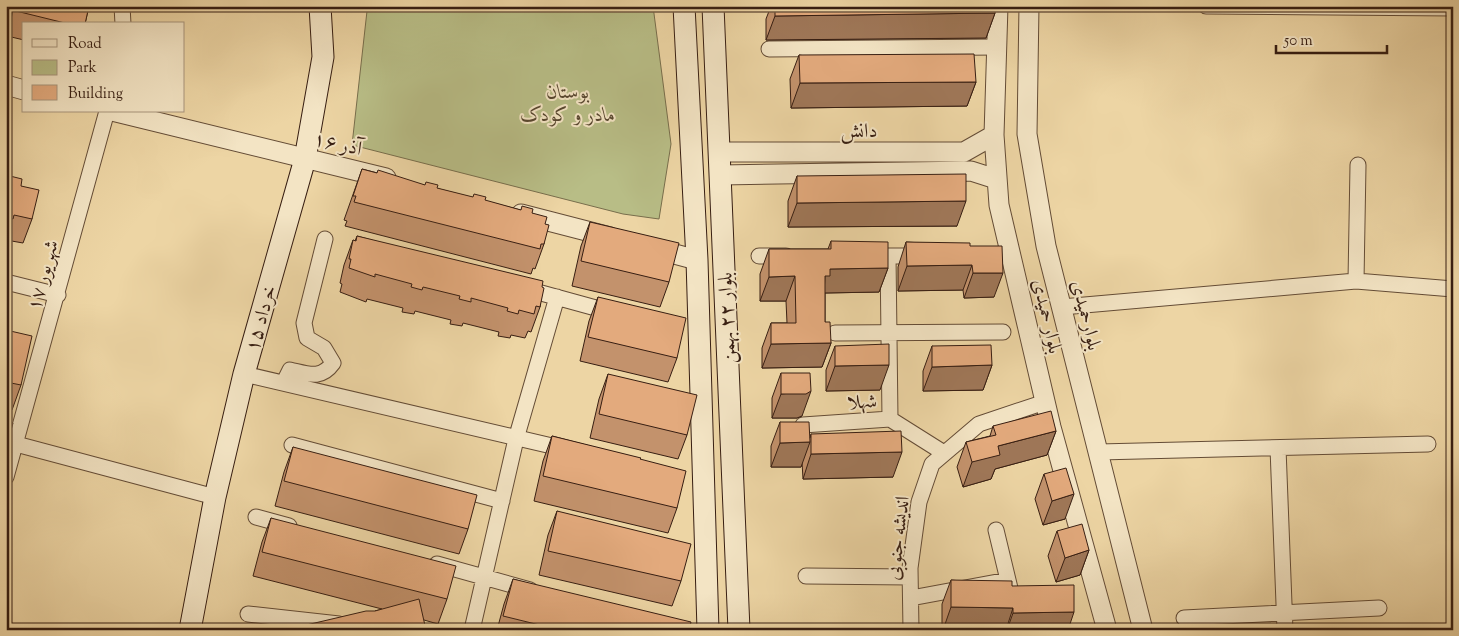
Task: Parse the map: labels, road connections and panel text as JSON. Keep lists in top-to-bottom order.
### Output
{
  "streets": {
    "main road": ["۱۵ خرداد", "بلوار ۲۲ بهمن"],
    "street": [
      "دانش",
      "۱۶ آذر",
      "۱۷ شهریور",
      "بلوارحمیدی",
      "بلوار حمیدی",
      "شهلا",
      "اندیشه جنوبی"
    ]
  },
  "crossings": [
    ["دانش", "بلوار حمیدی"],
    ["دانش", "بلوار ۲۲ بهمن"],
    ["۱۶ آذر", "۱۵ خرداد"],
    ["بلوار حمیدی", "اندیشه جنوبی"],
    ["شهلا", "اندیشه جنوبی"]
  ],
  "parks": ["بوستان مادر و کودک"],
  "legend": ["Road", "Park", "Building"],
  "scale_bar": "50 m"
}
